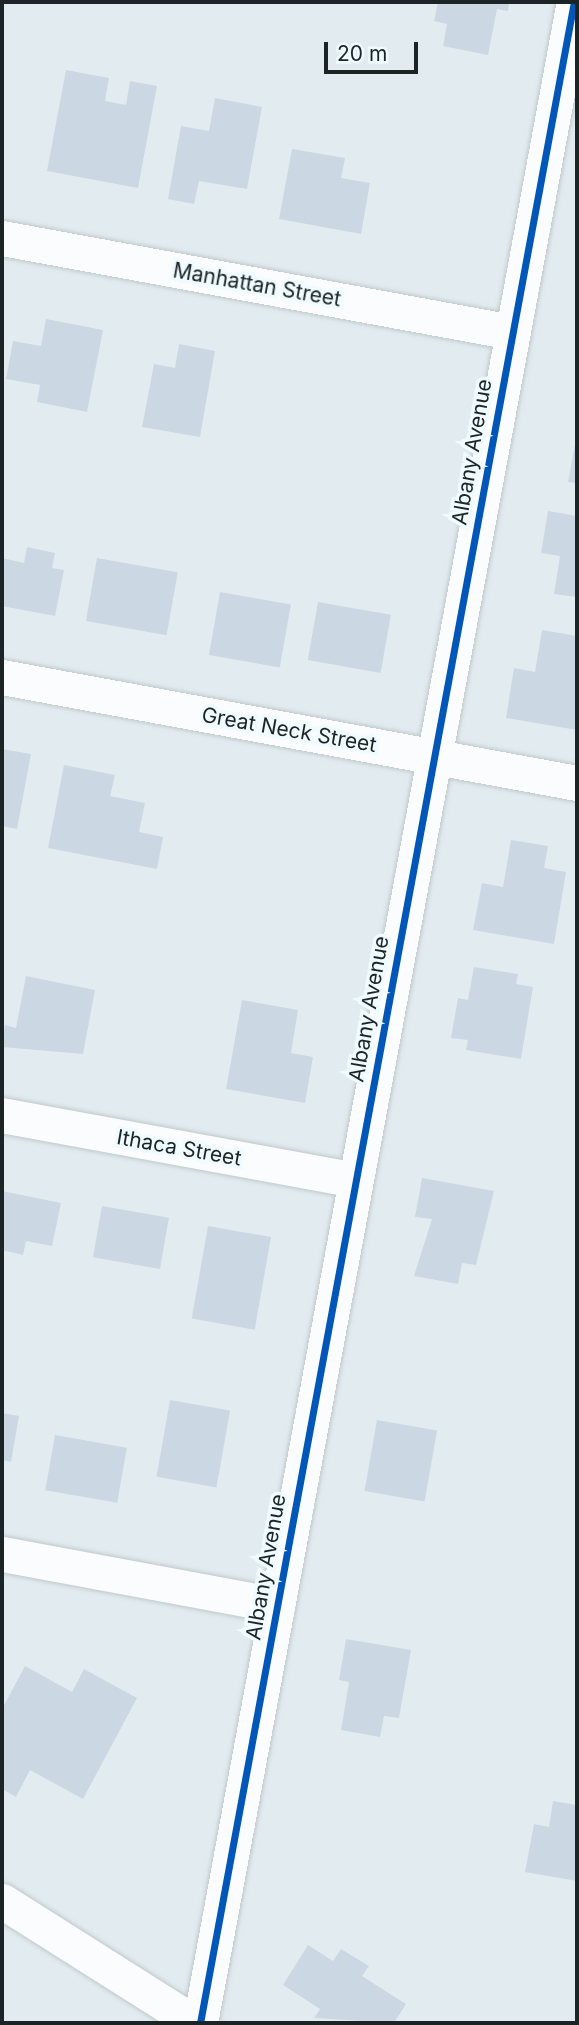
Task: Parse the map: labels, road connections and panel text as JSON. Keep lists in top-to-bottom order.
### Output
{
  "streets": {
    "street": [
      "Manhattan Street",
      "Albany Avenue",
      "Great Neck Street",
      "Ithaca Street"
    ]
  },
  "crossings": [
    ["Manhattan Street", "Albany Avenue"],
    ["Albany Avenue", "Great Neck Street"],
    ["Albany Avenue", "Ithaca Street"]
  ],
  "scale_bar": "20 m"
}
